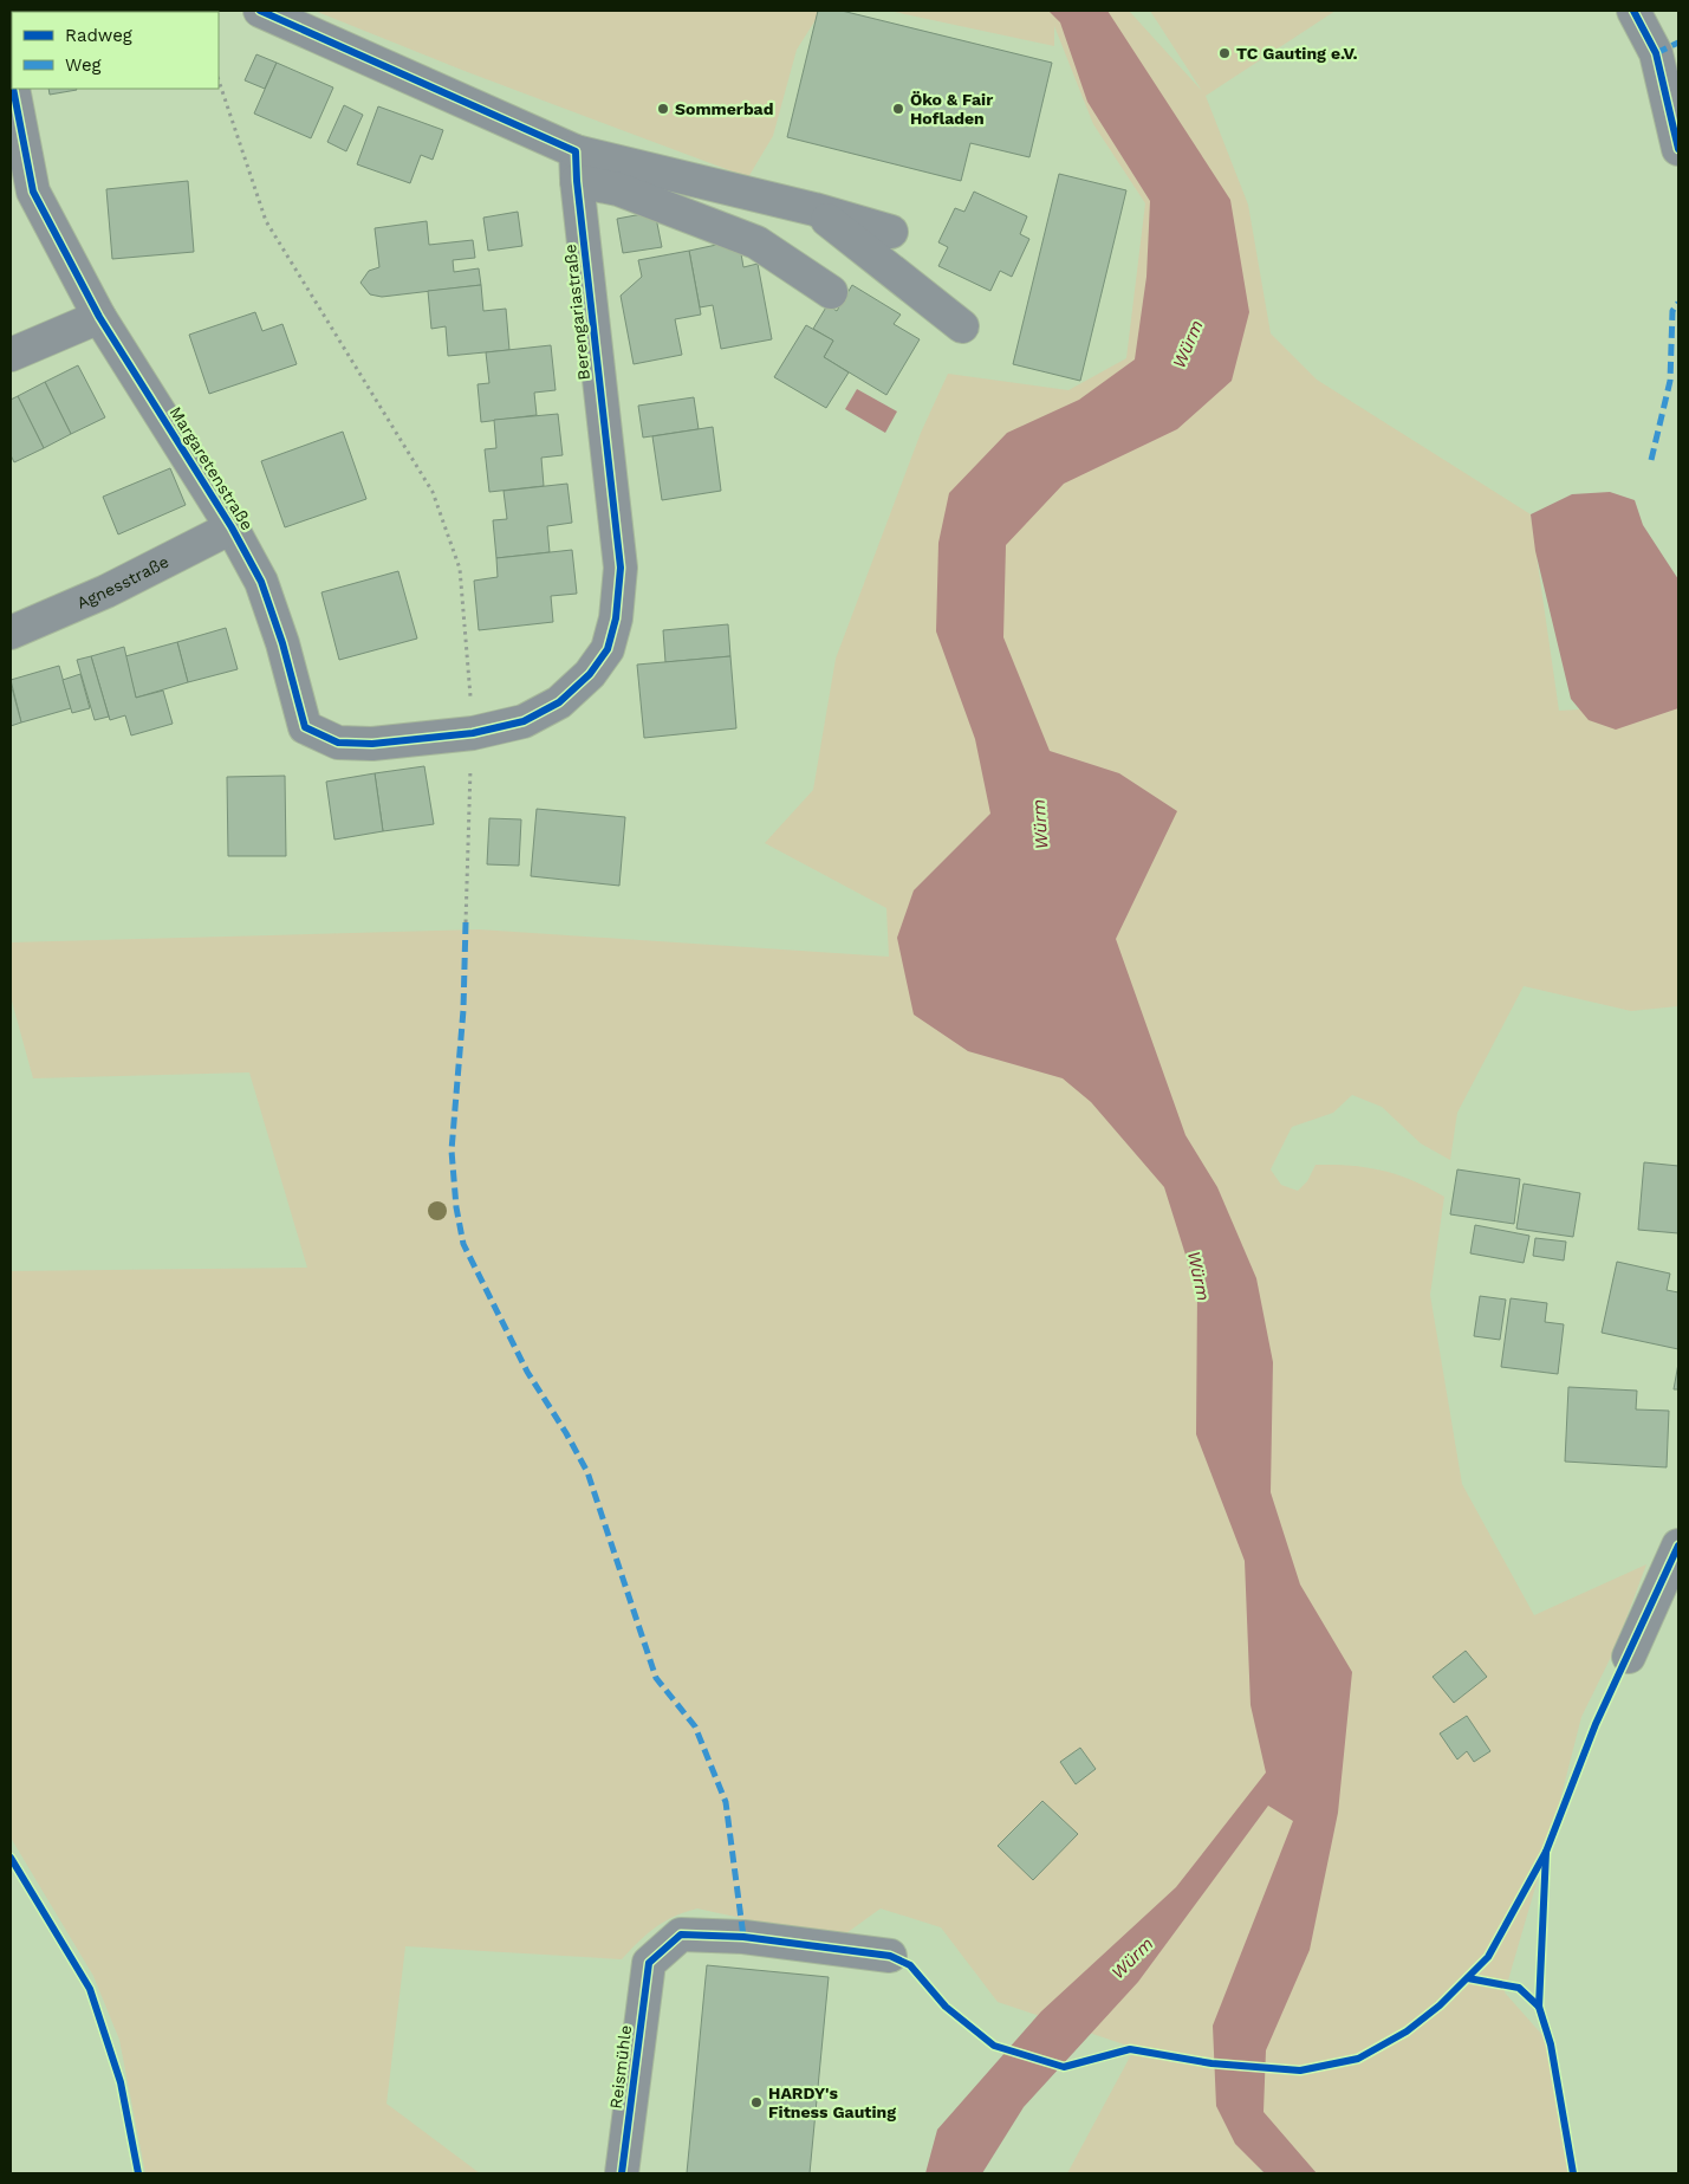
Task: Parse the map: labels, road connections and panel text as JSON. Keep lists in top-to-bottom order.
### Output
{
  "streets": {
    "street": [
      "Berengariastraße",
      "Margaretenstraße",
      "Agnesstraße",
      "Reismühle"
    ]
  },
  "crossings": [
    ["Berengariastraße", "Margaretenstraße"],
    ["Margaretenstraße", "Agnesstraße"]
  ],
  "water": ["Würm"],
  "places": [
    "TC Gauting e.V.",
    "Sommerbad",
    "Öko & Fair Hofladen",
    "HARDY's Fitness Gauting"
  ],
  "legend": ["Radweg", "Weg"]
}
